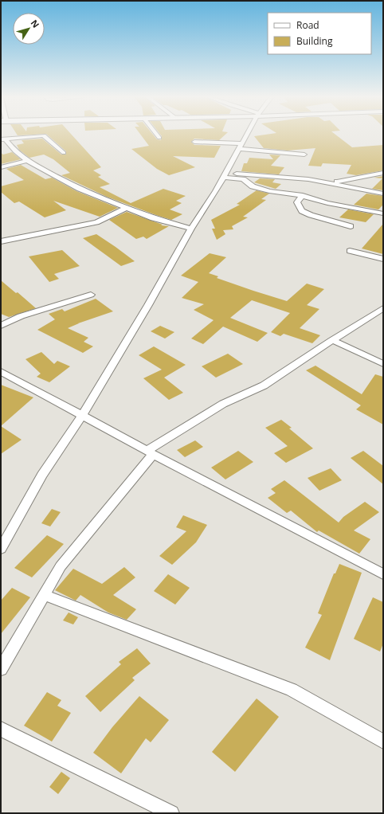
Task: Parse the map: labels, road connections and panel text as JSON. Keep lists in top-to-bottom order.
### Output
{
  "legend": ["Road", "Building"],
  "north": "top right"
}
